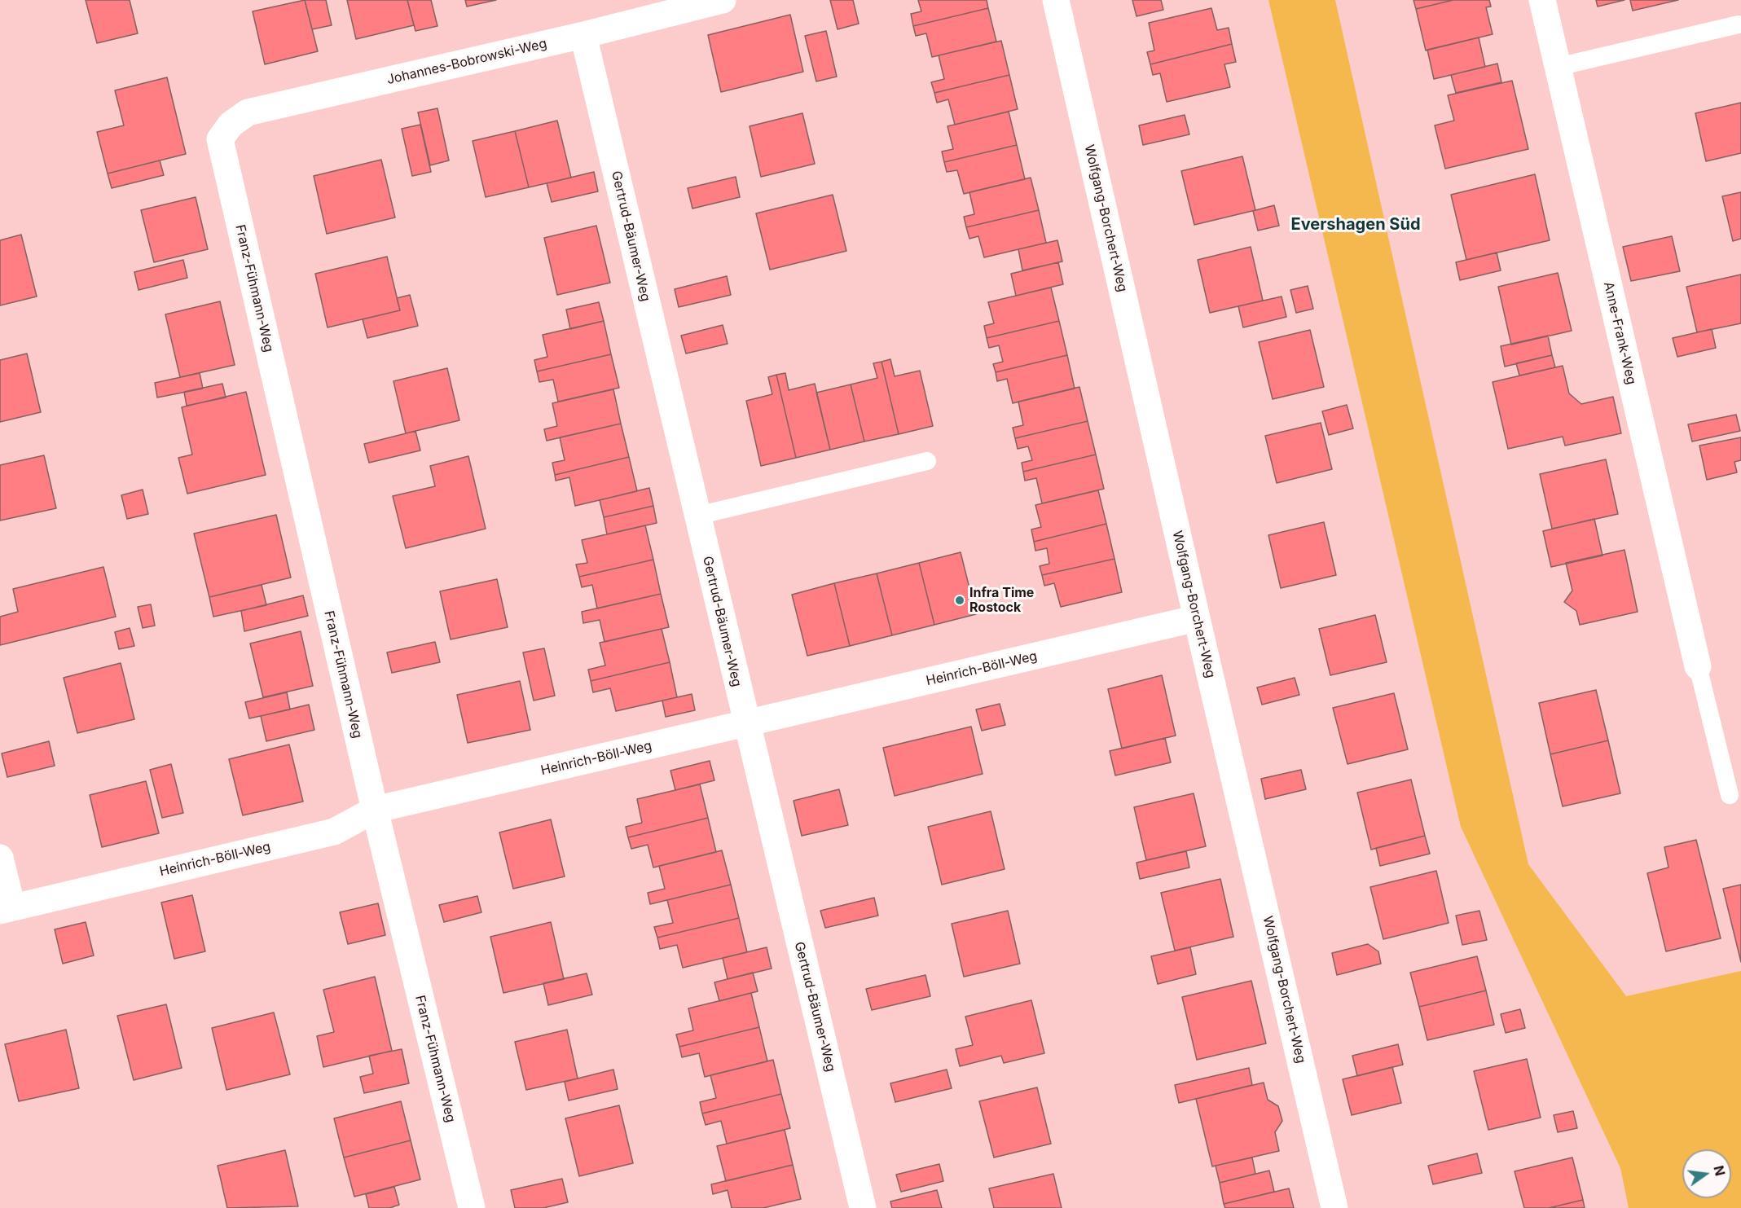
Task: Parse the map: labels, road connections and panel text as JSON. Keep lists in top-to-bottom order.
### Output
{
  "streets": {
    "street": [
      "Johannes-Bobrowski-Weg",
      "Wolfgang-Borchert-Weg",
      "Gertrud-Bäumer-Weg",
      "Franz-Fühmann-Weg",
      "Anne-Frank-Weg",
      "Heinrich-Böll-Weg"
    ]
  },
  "crossings": [
    ["Johannes-Bobrowski-Weg", "Gertrud-Bäumer-Weg"],
    ["Johannes-Bobrowski-Weg", "Franz-Fühmann-Weg"],
    ["Wolfgang-Borchert-Weg", "Heinrich-Böll-Weg"],
    ["Gertrud-Bäumer-Weg", "Heinrich-Böll-Weg"],
    ["Franz-Fühmann-Weg", "Heinrich-Böll-Weg"]
  ],
  "districts": ["Evershagen Süd"],
  "places": ["Infra Time Rostock"],
  "north": "right"
}
